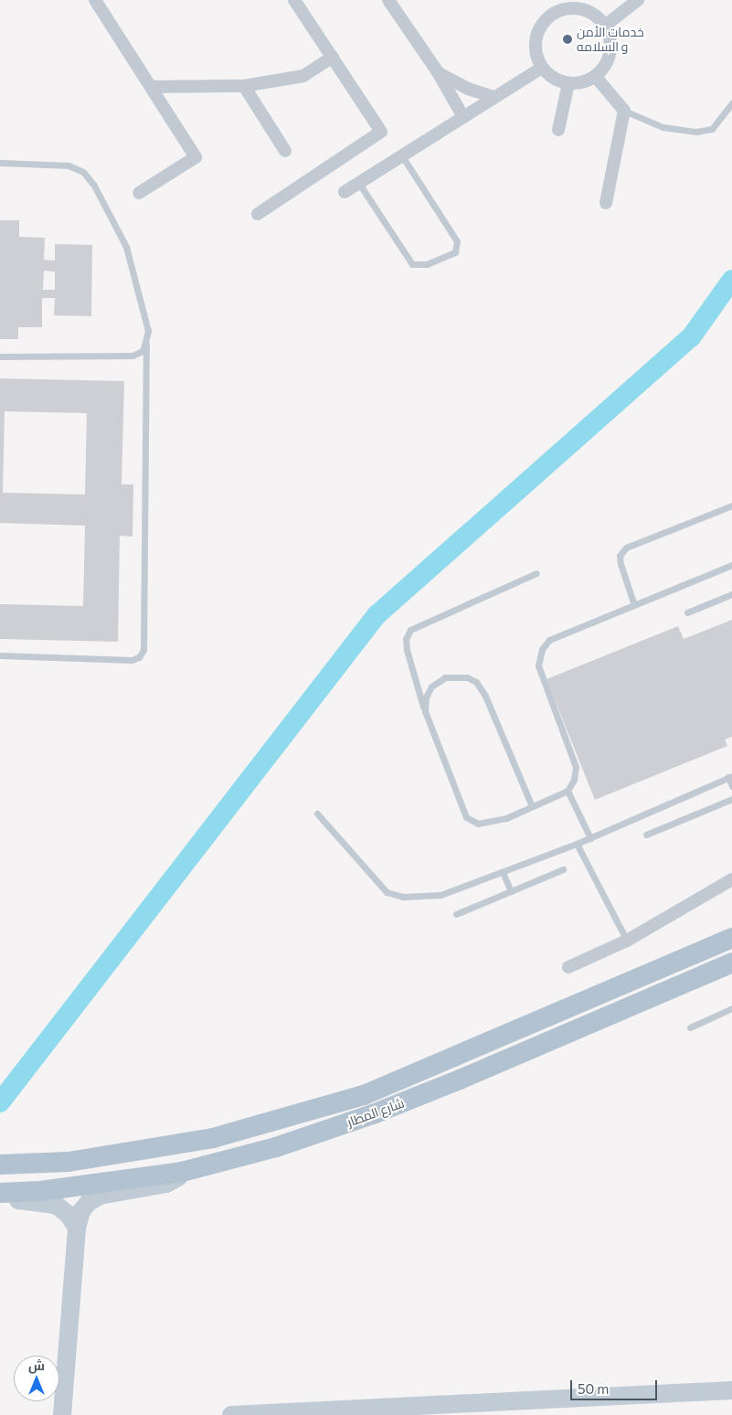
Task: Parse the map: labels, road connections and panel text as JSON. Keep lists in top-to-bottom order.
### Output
{
  "streets": {
    "main road": ["شارع المطار"]
  },
  "places": ["خدمات الأمن و السلامه"],
  "scale_bar": "50 m",
  "north": "top"
}
